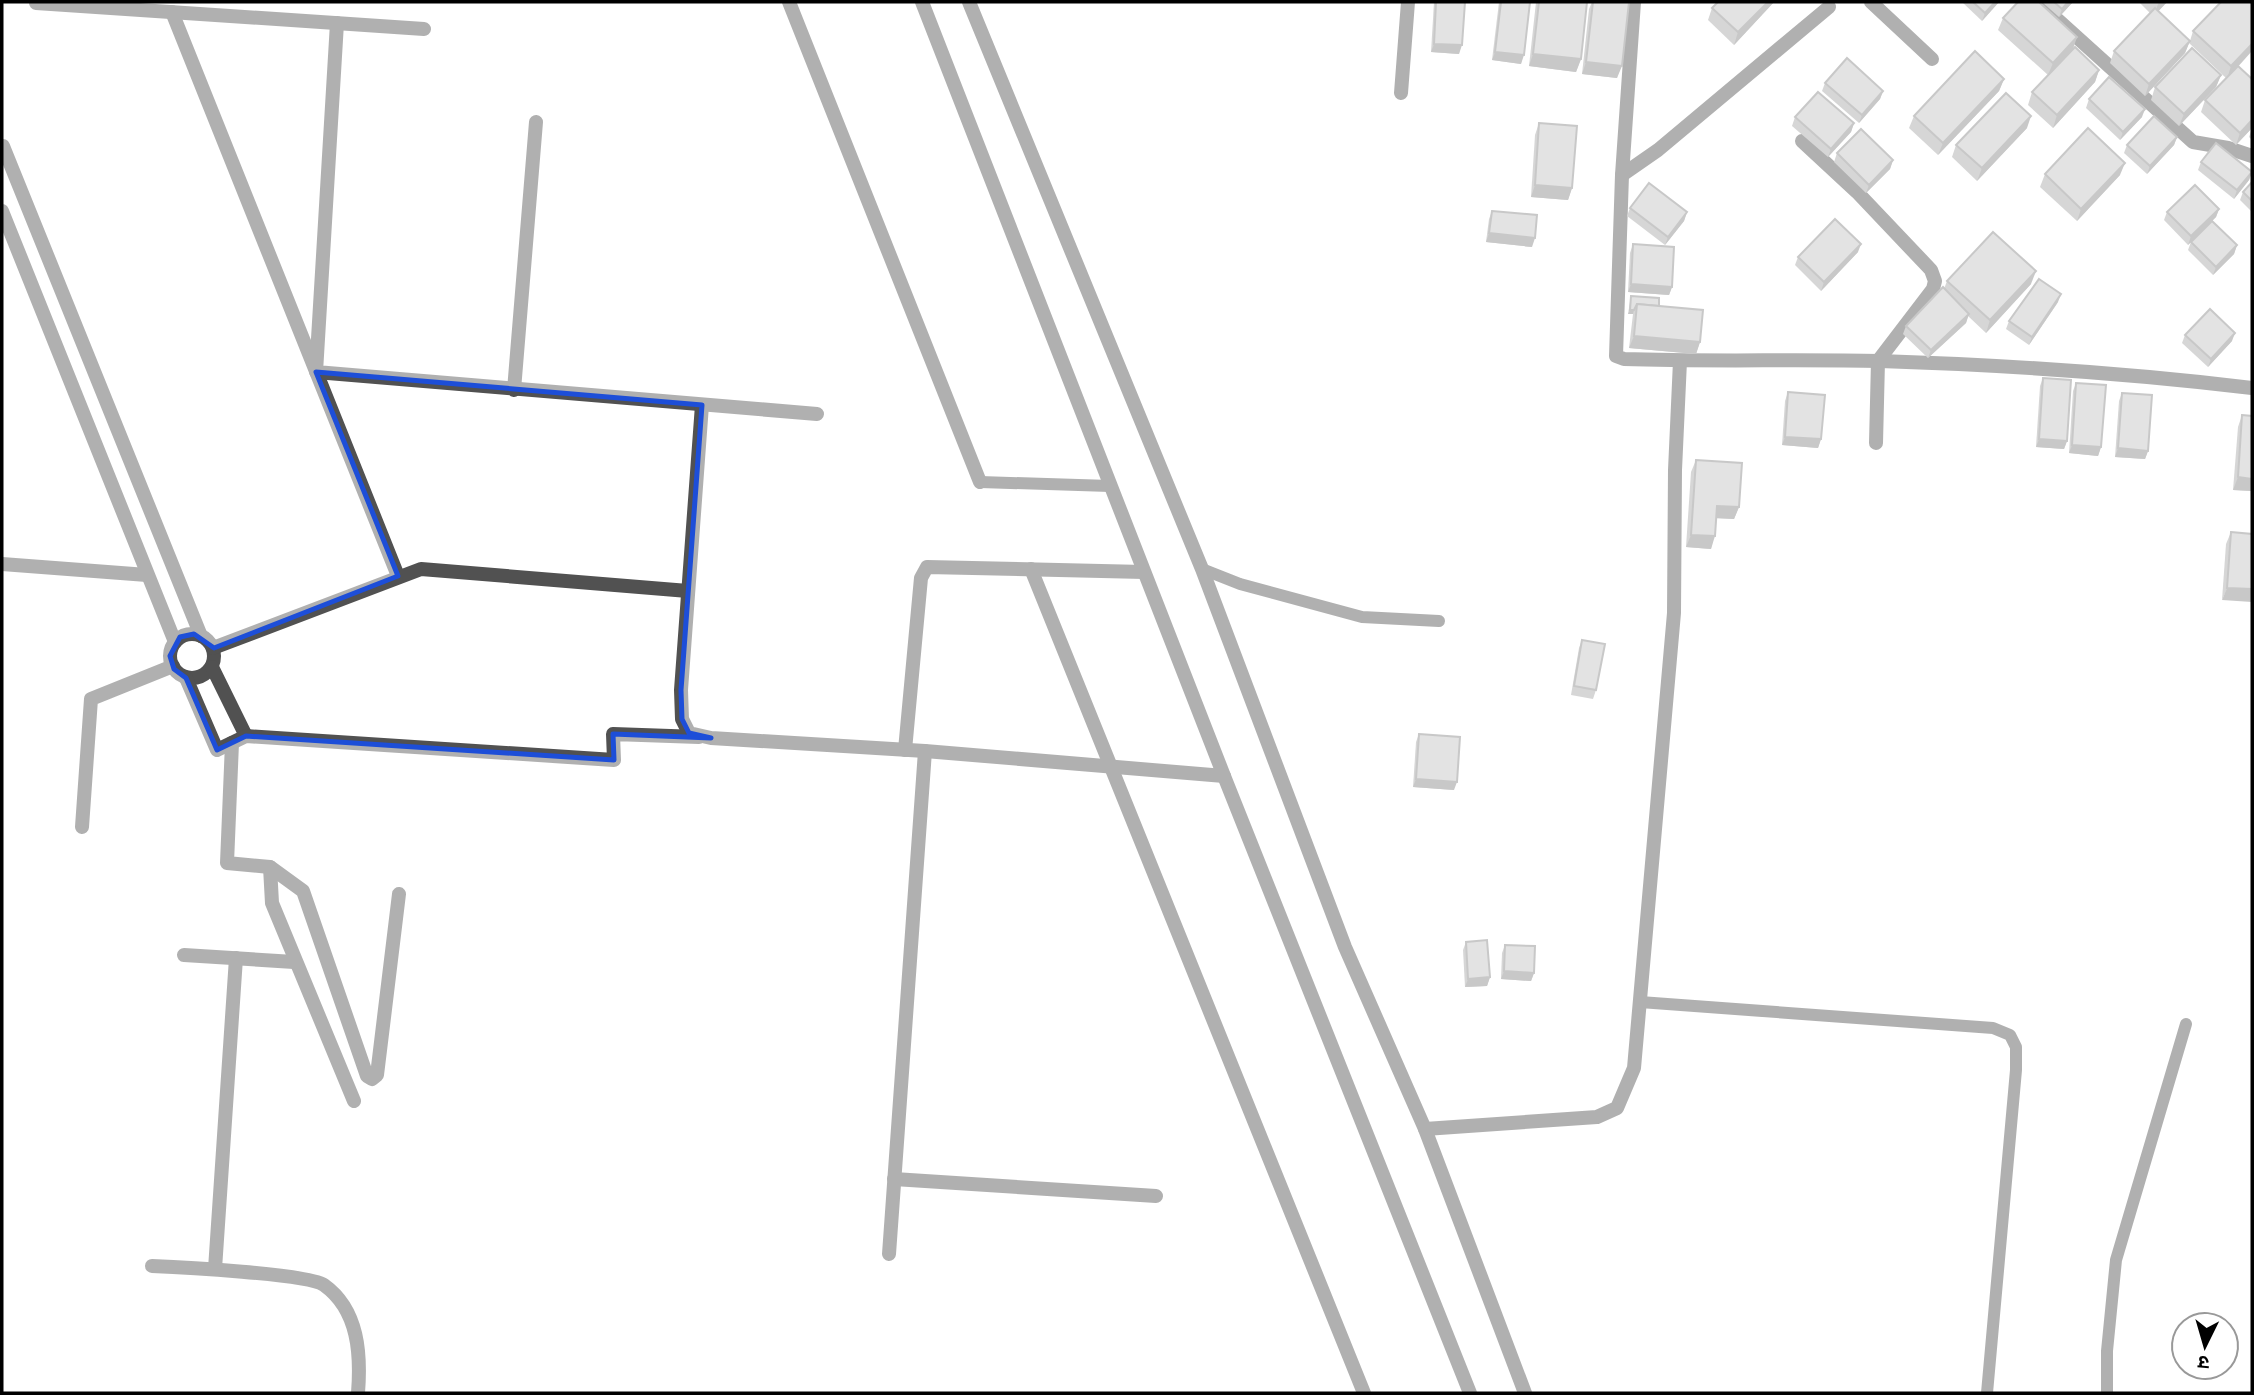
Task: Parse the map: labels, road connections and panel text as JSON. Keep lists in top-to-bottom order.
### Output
{
  "north": "bottom"
}
